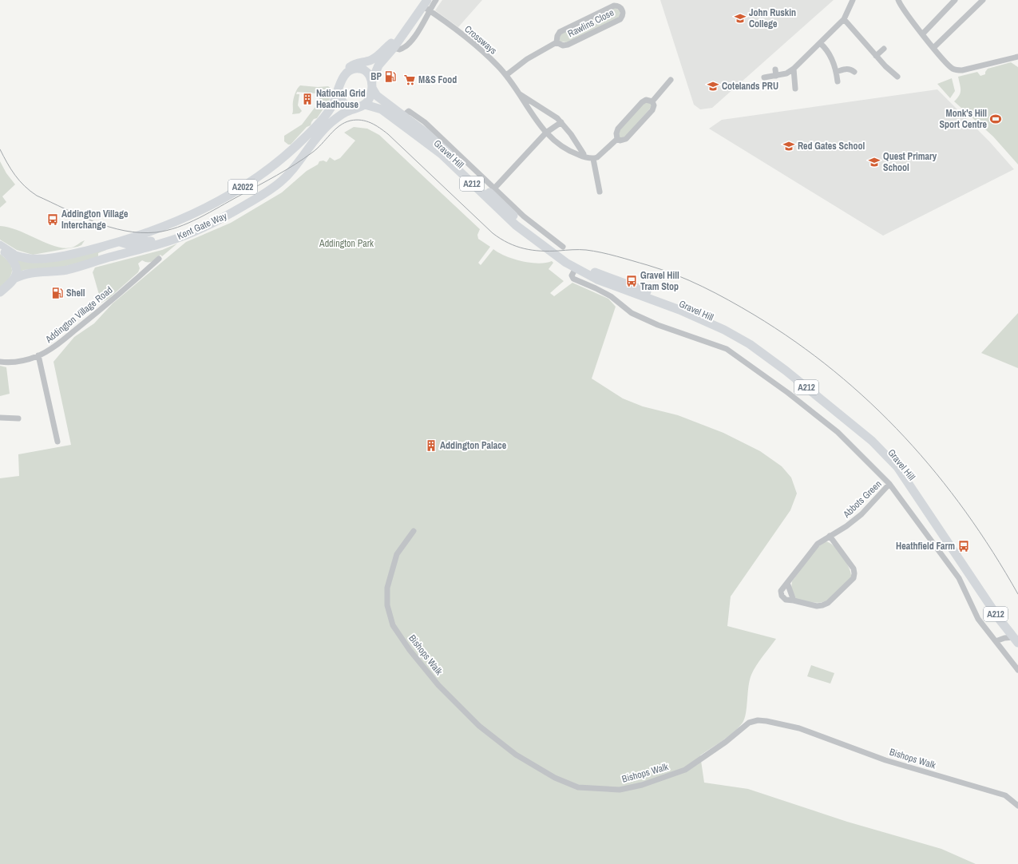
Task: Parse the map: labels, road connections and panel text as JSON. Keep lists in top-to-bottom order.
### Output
{
  "streets": {
    "main road": [
      "Gravel Hill",
      "A212",
      "A2022",
      "Kent Gate Way"
    ],
    "street": [
      "Rawlins Close",
      "Crossways",
      "Addington Village Road",
      "Abbots Green",
      "Bishops Walk"
    ]
  },
  "crossings": [
    ["Rawlins Close", "Crossways"],
    ["Gravel Hill", "Kent Gate Way"],
    ["Gravel Hill", "Abbots Green"]
  ],
  "parks": ["Addington Park"],
  "places": {
    "school or university": [
      "John Ruskin College",
      "Cotelands PRU",
      "Red Gates School",
      "Quest Primary School"
    ],
    "fuel station": ["BP", "Shell"],
    "supermarket": ["M&S Food"],
    "building": ["National Grid Headhouse", "Addington Palace"],
    "sports": ["Monk's Hill Sport Centre"],
    "bus stop": ["Addington Village Interchange", "Gravel Hill Tram Stop", "Heathfield Farm"]
  }
}
